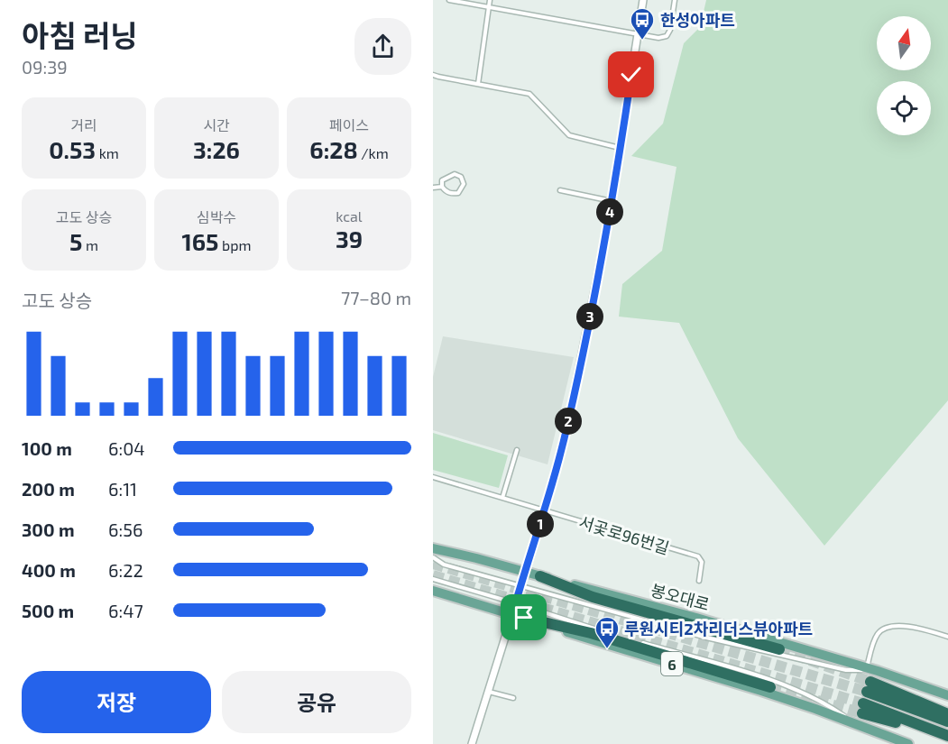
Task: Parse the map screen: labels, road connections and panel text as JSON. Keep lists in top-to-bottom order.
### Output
{
  "streets": {
    "main road": ["봉오대로", "6"],
    "lane": ["서곷로96번길"]
  },
  "places": {
    "bus stop": ["한성아파트", "루원시티2차리더스뷰아파트"]
  },
  "north": "top",
  "page": {
    "heading": ["아침 러닝", "09:39"],
    "stats": [
      ["거리", "0.53 km"],
      ["시간", "3:26"],
      ["페이스", "6:28 /km"],
      ["고도 상승", "5 m"],
      ["심박수", "165 bpm"],
      ["kcal", "39"]
    ],
    "pins": [
      "4",
      "3",
      "2",
      "1"
    ],
    "chart": ["고도 상승", "77–80 m"],
    "list": [
      {
        "name": "100 m",
        "note": "6:04"
      },
      {
        "name": "200 m",
        "note": "6:11"
      },
      {
        "name": "300 m",
        "note": "6:56"
      },
      {
        "name": "400 m",
        "note": "6:22"
      },
      {
        "name": "500 m",
        "note": "6:47"
      }
    ],
    "buttons": ["저장", "공유"]
  }
}
